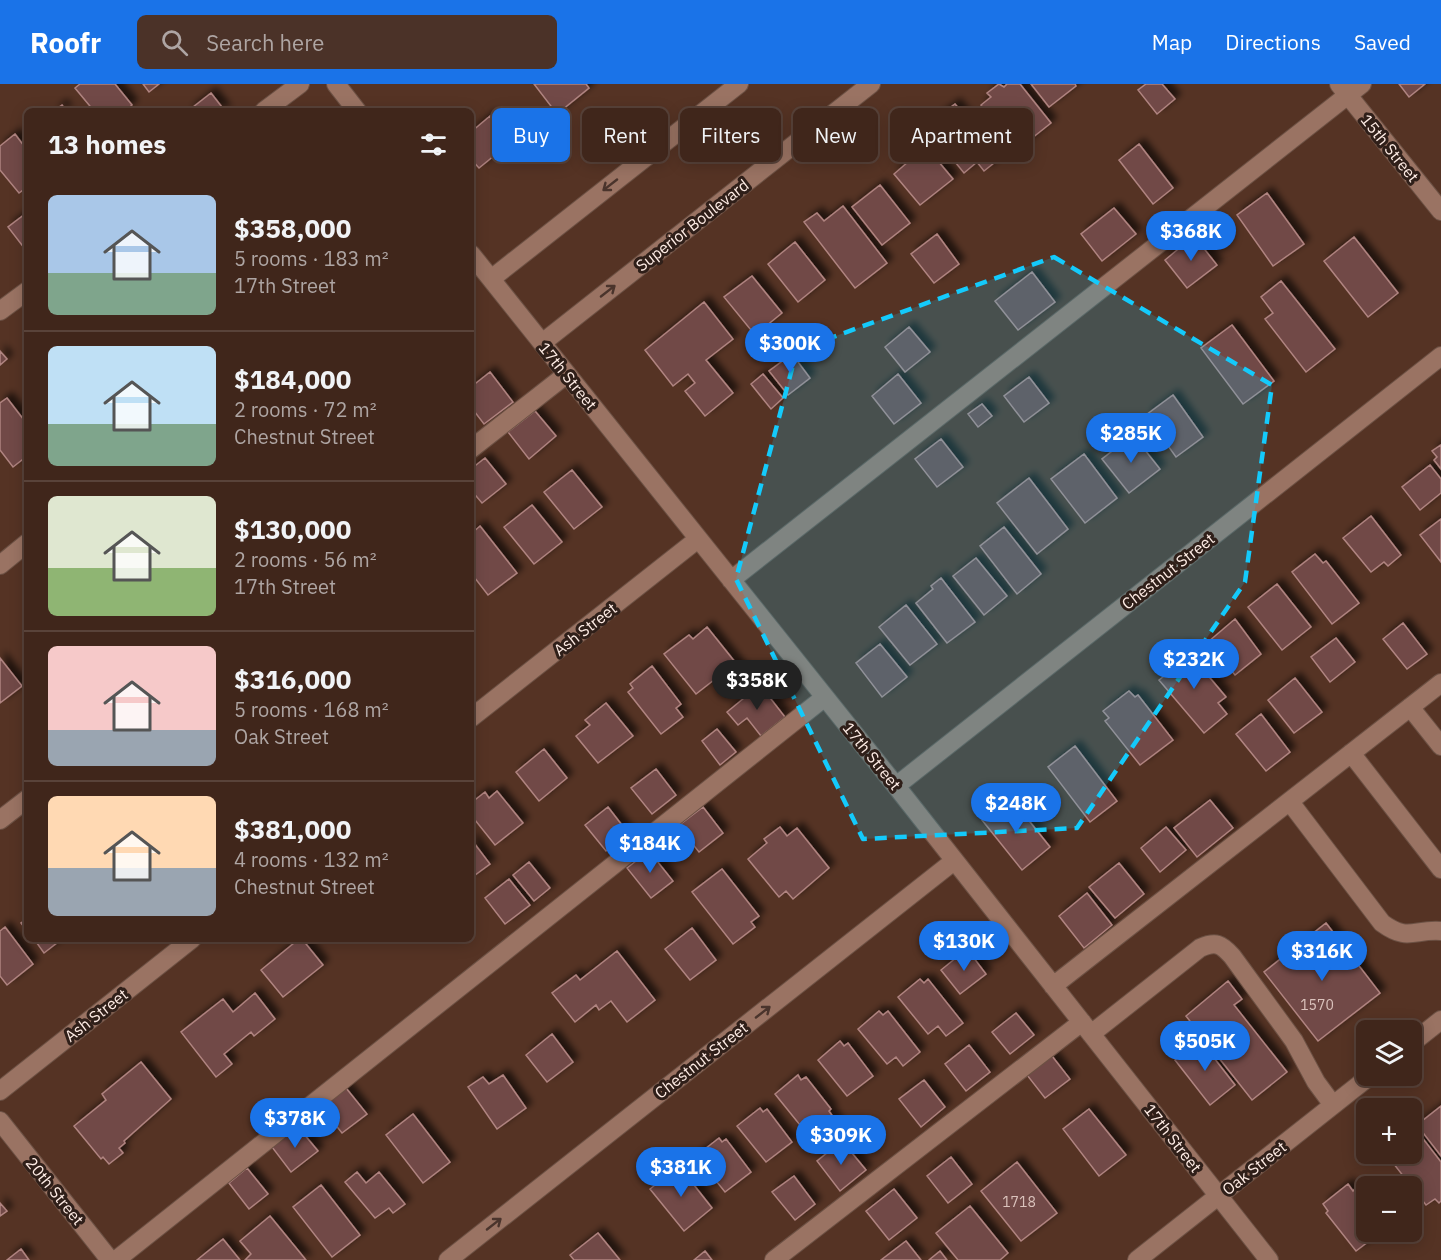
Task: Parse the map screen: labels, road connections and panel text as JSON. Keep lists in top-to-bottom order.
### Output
{
  "streets": {
    "street": [
      "15th Street",
      "Superior Boulevard",
      "17th Street",
      "Chestnut Street",
      "Ash Street",
      "Oak Street",
      "20th Street"
    ]
  },
  "crossings": [
    ["Superior Boulevard", "17th Street"],
    ["17th Street", "Chestnut Street"],
    ["17th Street", "Ash Street"],
    ["17th Street", "Oak Street"]
  ],
  "one_way": ["Chestnut Street"],
  "house_numbers": ["1570", "1718"],
  "page": {
    "header": "Roofr",
    "search": "Search here",
    "nav": ["Map", "Directions", "Saved"],
    "chip": [
      "Buy",
      "Rent",
      "Filters",
      "New",
      "Apartment"
    ],
    "heading": "13 homes",
    "list": [
      {
        "name": "$358,000",
        "note": "5 rooms · 183 m² · 17th Street"
      },
      {
        "name": "$184,000",
        "note": "2 rooms · 72 m² · Chestnut Street"
      },
      {
        "name": "$130,000",
        "note": "2 rooms · 56 m² · 17th Street"
      },
      {
        "name": "$316,000",
        "note": "5 rooms · 168 m² · Oak Street"
      },
      {
        "name": "$381,000",
        "note": "4 rooms · 132 m² · Chestnut Street"
      }
    ],
    "price": [
      "$368K",
      "$300K",
      "$285K",
      "$232K",
      "$358K",
      "$248K",
      "$184K",
      "$130K",
      "$316K",
      "$505K",
      "$378K",
      "$309K",
      "$381K"
    ],
    "map_buttons": ["+", "−"]
  }
}
